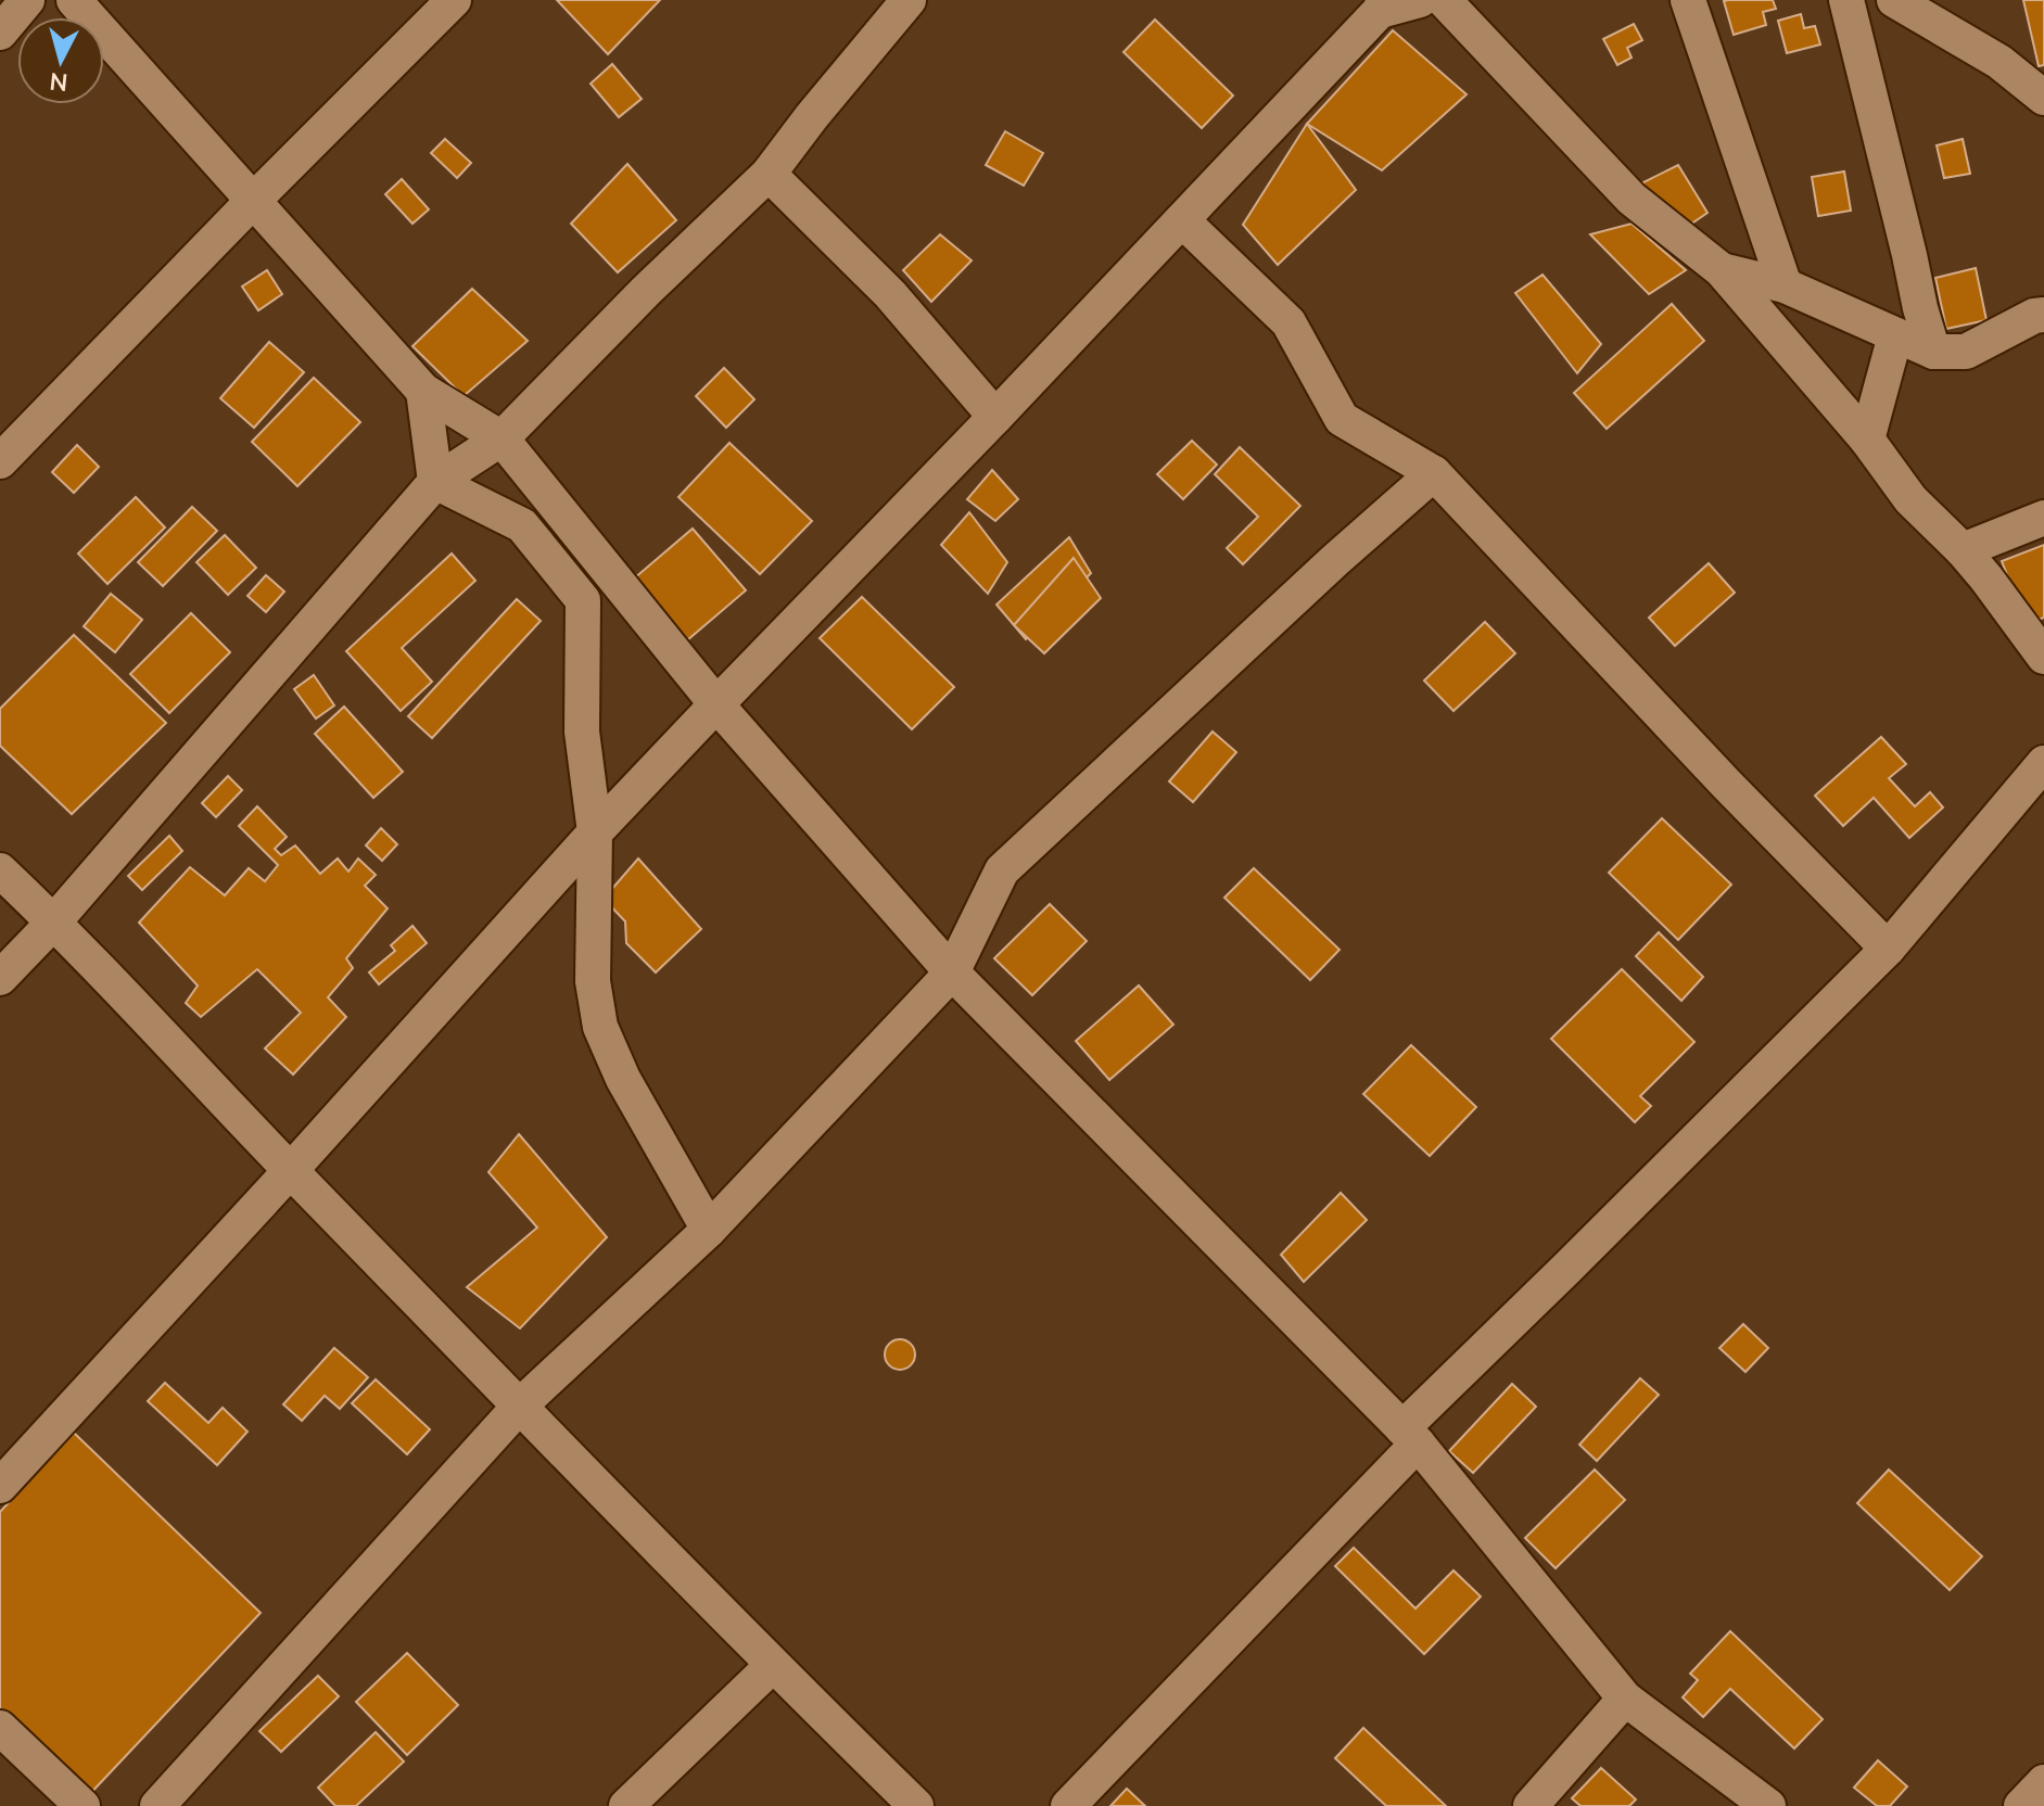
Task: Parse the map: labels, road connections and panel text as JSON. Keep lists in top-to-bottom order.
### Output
{
  "north": "bottom"
}
